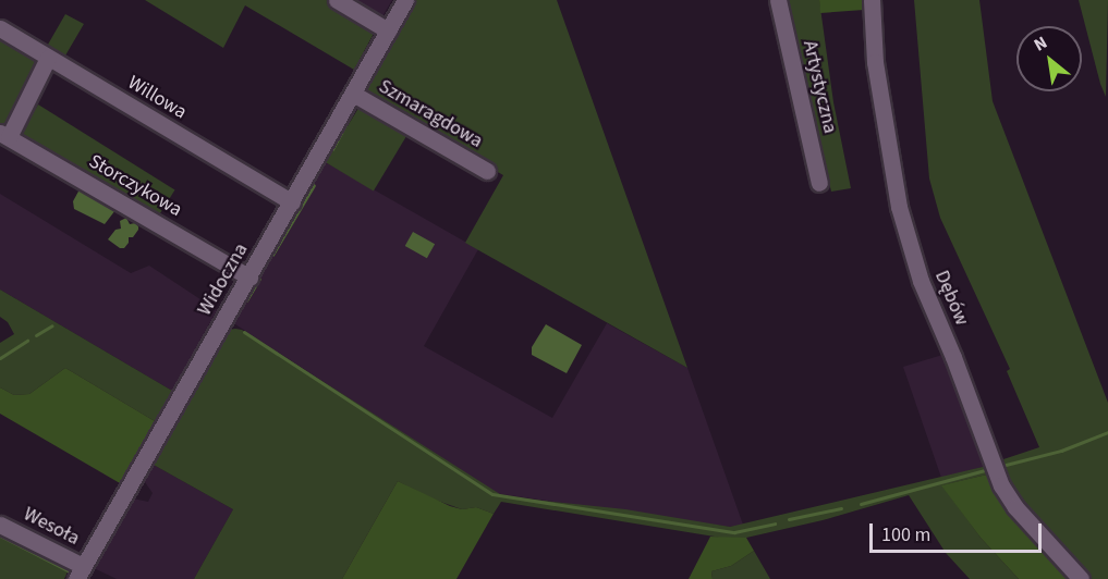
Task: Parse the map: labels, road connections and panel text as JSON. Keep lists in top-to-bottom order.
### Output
{
  "streets": {
    "street": [
      "Artystyczna",
      "Willowa",
      "Szmaragdowa",
      "Storczykowa",
      "Widoczna",
      "Dębów",
      "Wesoła"
    ]
  },
  "crossings": [
    ["Willowa", "Widoczna"],
    ["Szmaragdowa", "Widoczna"],
    ["Storczykowa", "Widoczna"],
    ["Widoczna", "Wesoła"]
  ],
  "scale_bar": "100 m",
  "north": "top left"
}
